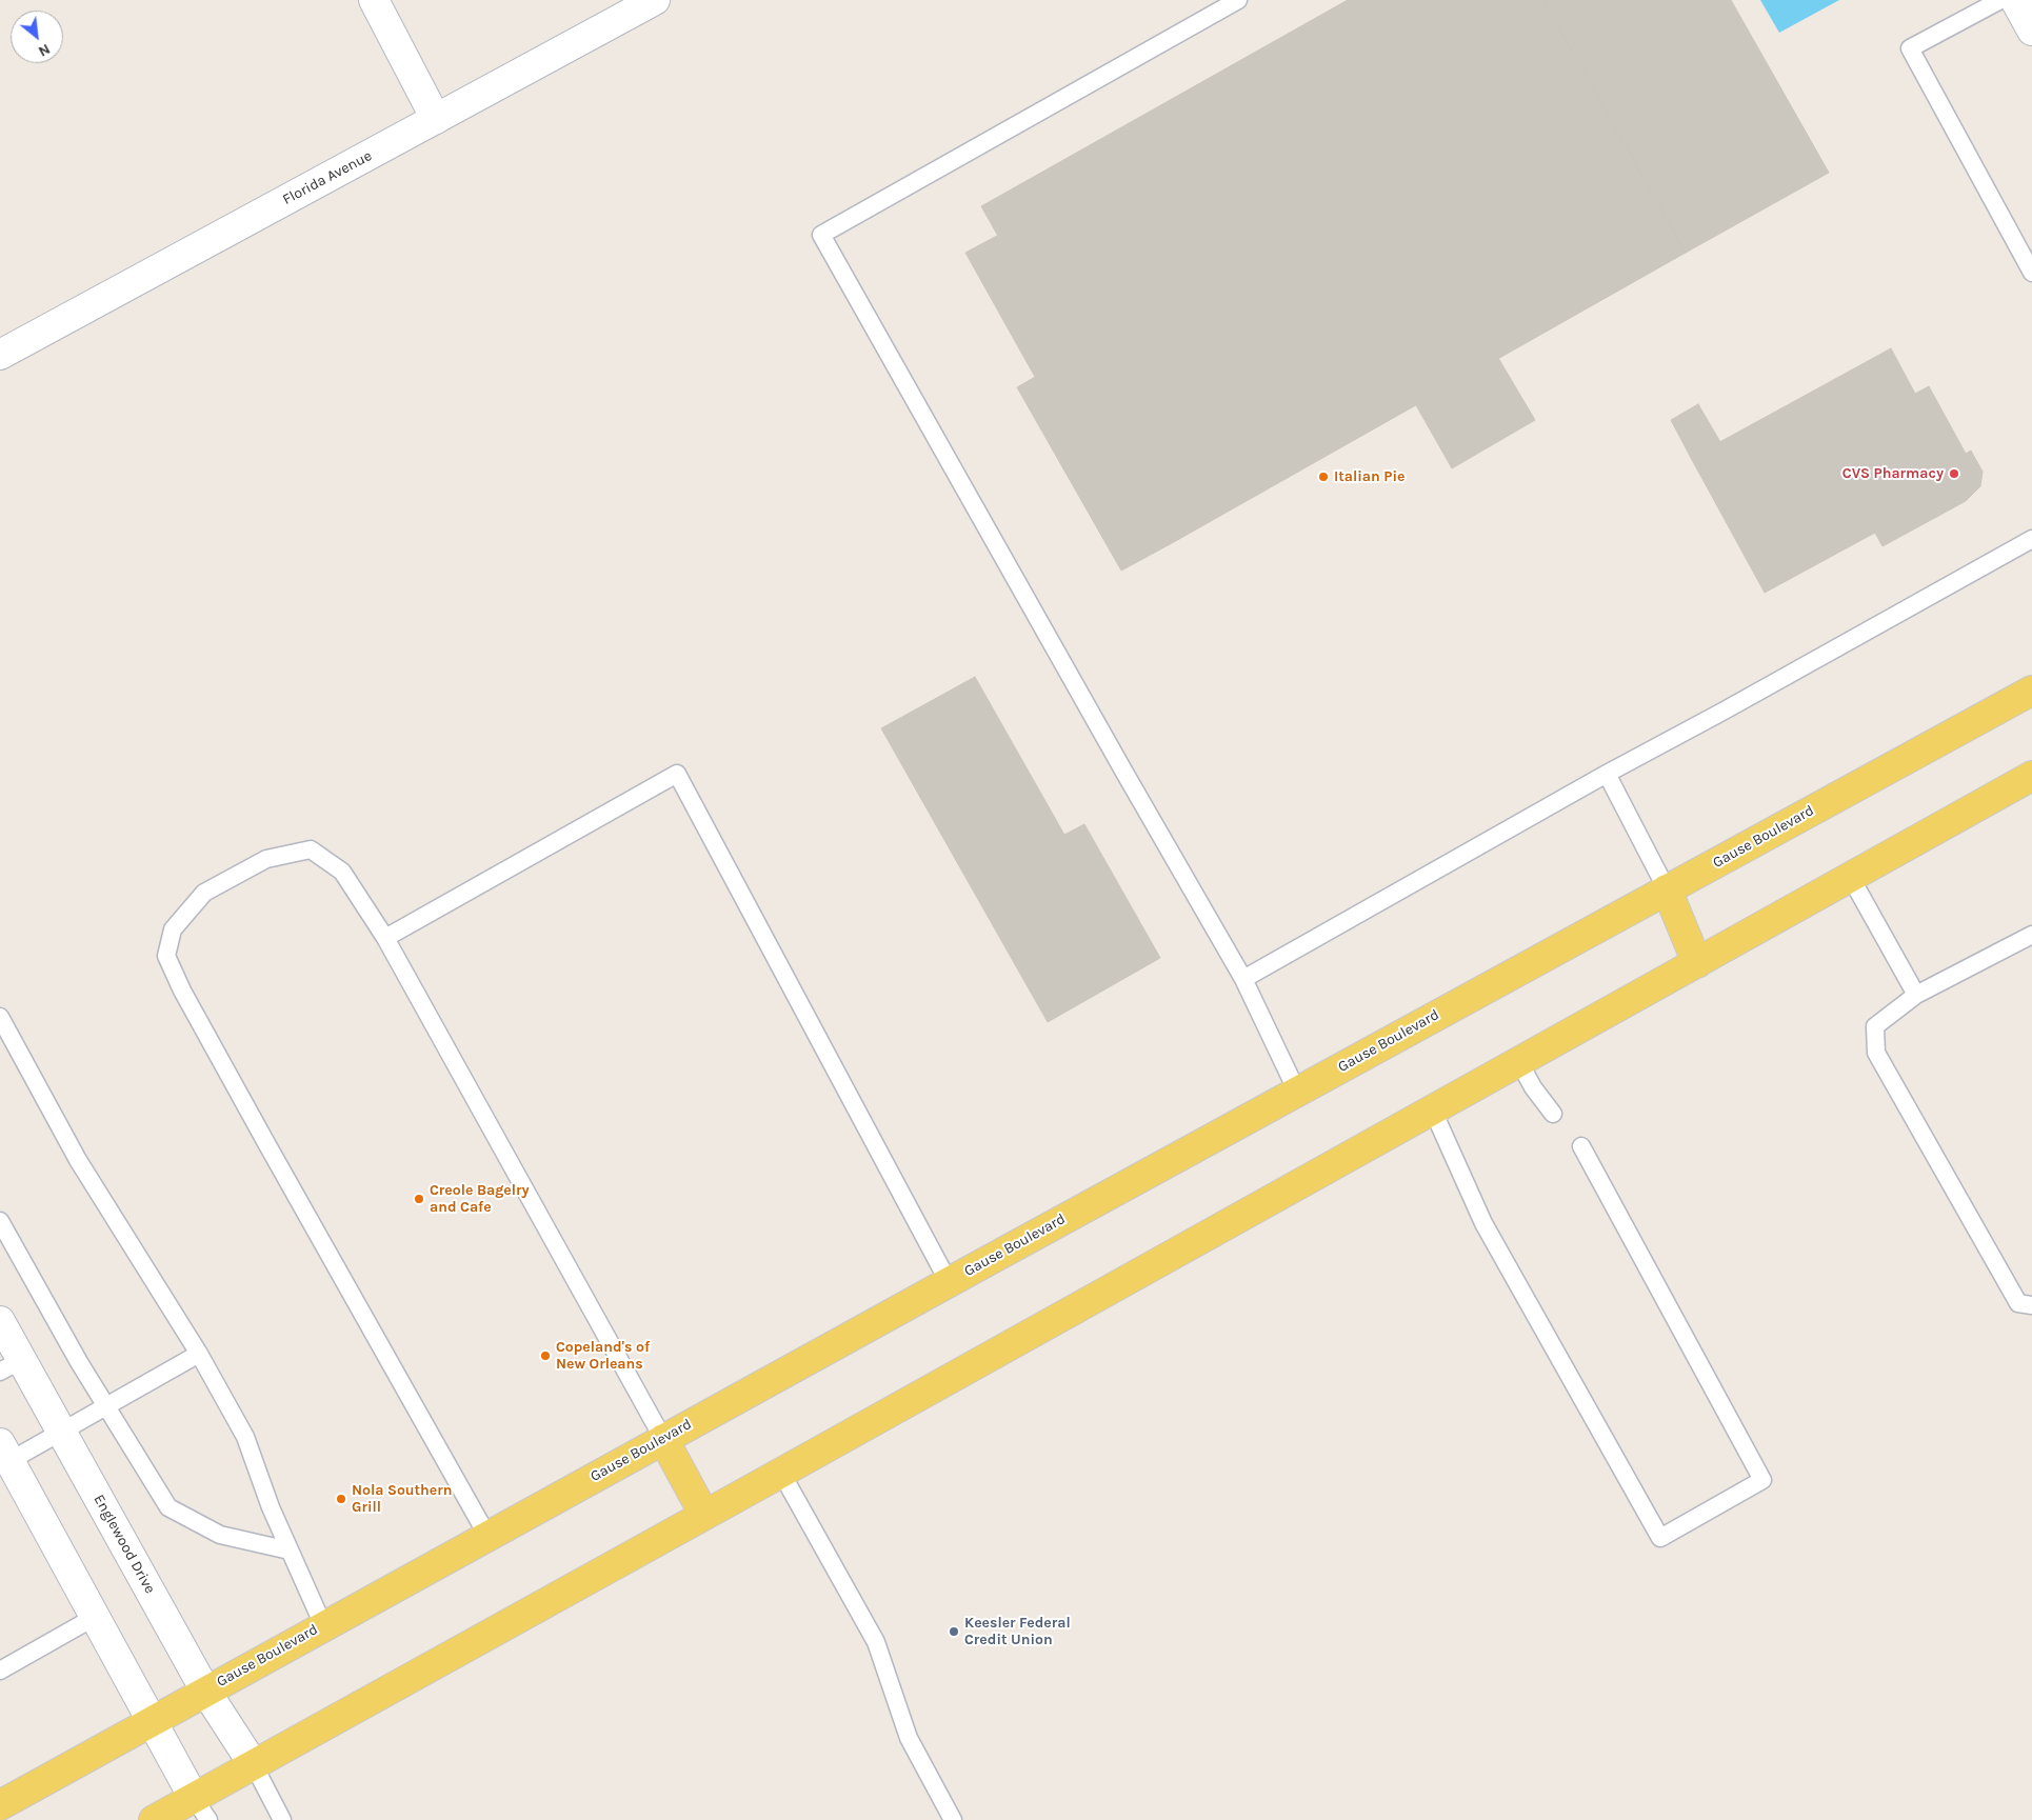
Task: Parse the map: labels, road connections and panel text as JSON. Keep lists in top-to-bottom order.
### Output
{
  "streets": {
    "main road": ["Gause Boulevard"],
    "street": ["Florida Avenue", "Englewood Drive"]
  },
  "crossings": [
    ["Gause Boulevard", "Englewood Drive"]
  ],
  "places": [
    "CVS Pharmacy",
    "Italian Pie",
    "Creole Bagelry and Cafe",
    "Copeland's of New Orleans",
    "Nola Southern Grill",
    "Keesler Federal Credit Union"
  ],
  "north": "bottom right"
}
